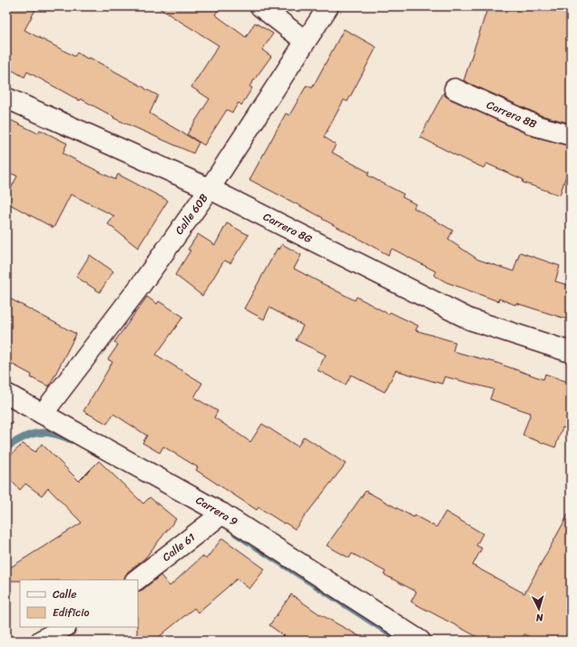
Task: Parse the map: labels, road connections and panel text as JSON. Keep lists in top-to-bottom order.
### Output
{
  "streets": {
    "street": [
      "Carrera 8B",
      "Calle 60B",
      "Carrera 8G",
      "Carrera 9",
      "Calle 61"
    ]
  },
  "crossings": [
    ["Calle 60B", "Carrera 8G"],
    ["Calle 60B", "Carrera 9"],
    ["Carrera 9", "Calle 61"]
  ],
  "legend": ["Calle", "Edificio"],
  "north": "bottom"
}
